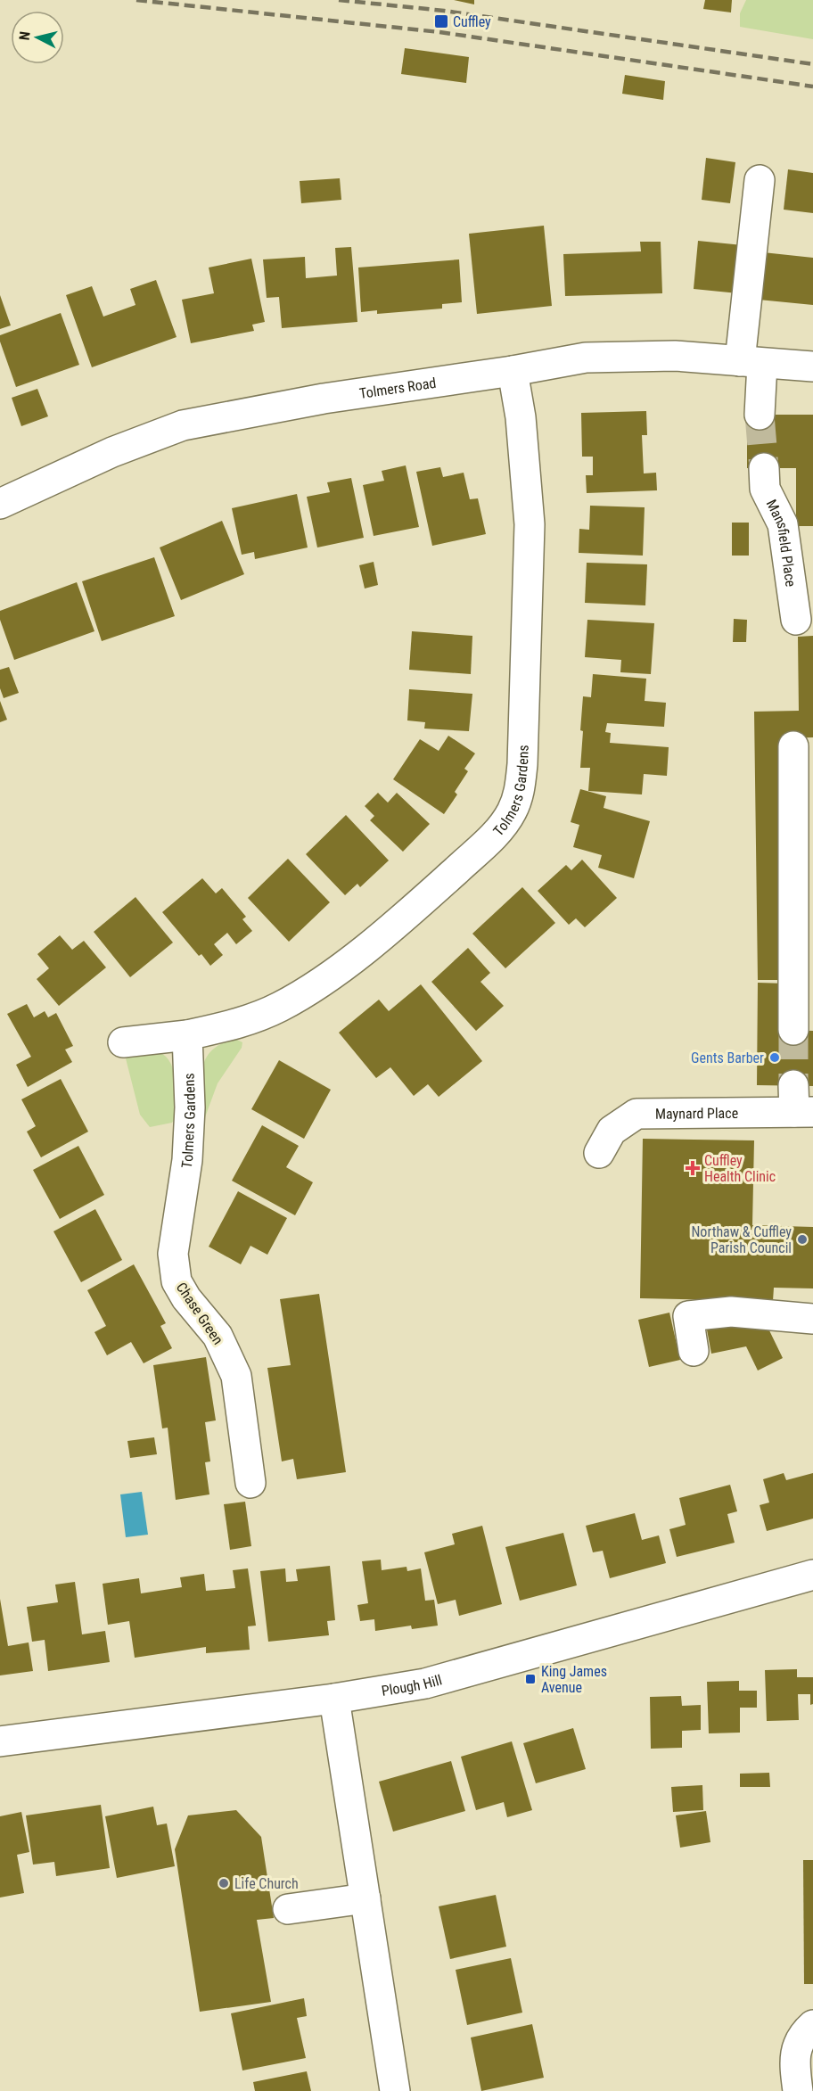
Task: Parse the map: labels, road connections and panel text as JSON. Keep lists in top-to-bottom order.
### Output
{
  "streets": {
    "street": [
      "Tolmers Road",
      "Mansfield Place",
      "Tolmers Gardens",
      "Maynard Place",
      "Chase Green",
      "Plough Hill"
    ]
  },
  "crossings": [
    ["Tolmers Road", "Tolmers Gardens"],
    ["Tolmers Gardens", "Chase Green"]
  ],
  "places": {
    "transit": ["Cuffley", "King James Avenue"],
    "other": ["Gents Barber", "Northaw & Cuffley Parish Council", "Life Church"],
    "health": ["Cuffley Health Clinic"]
  },
  "north": "left"
}
